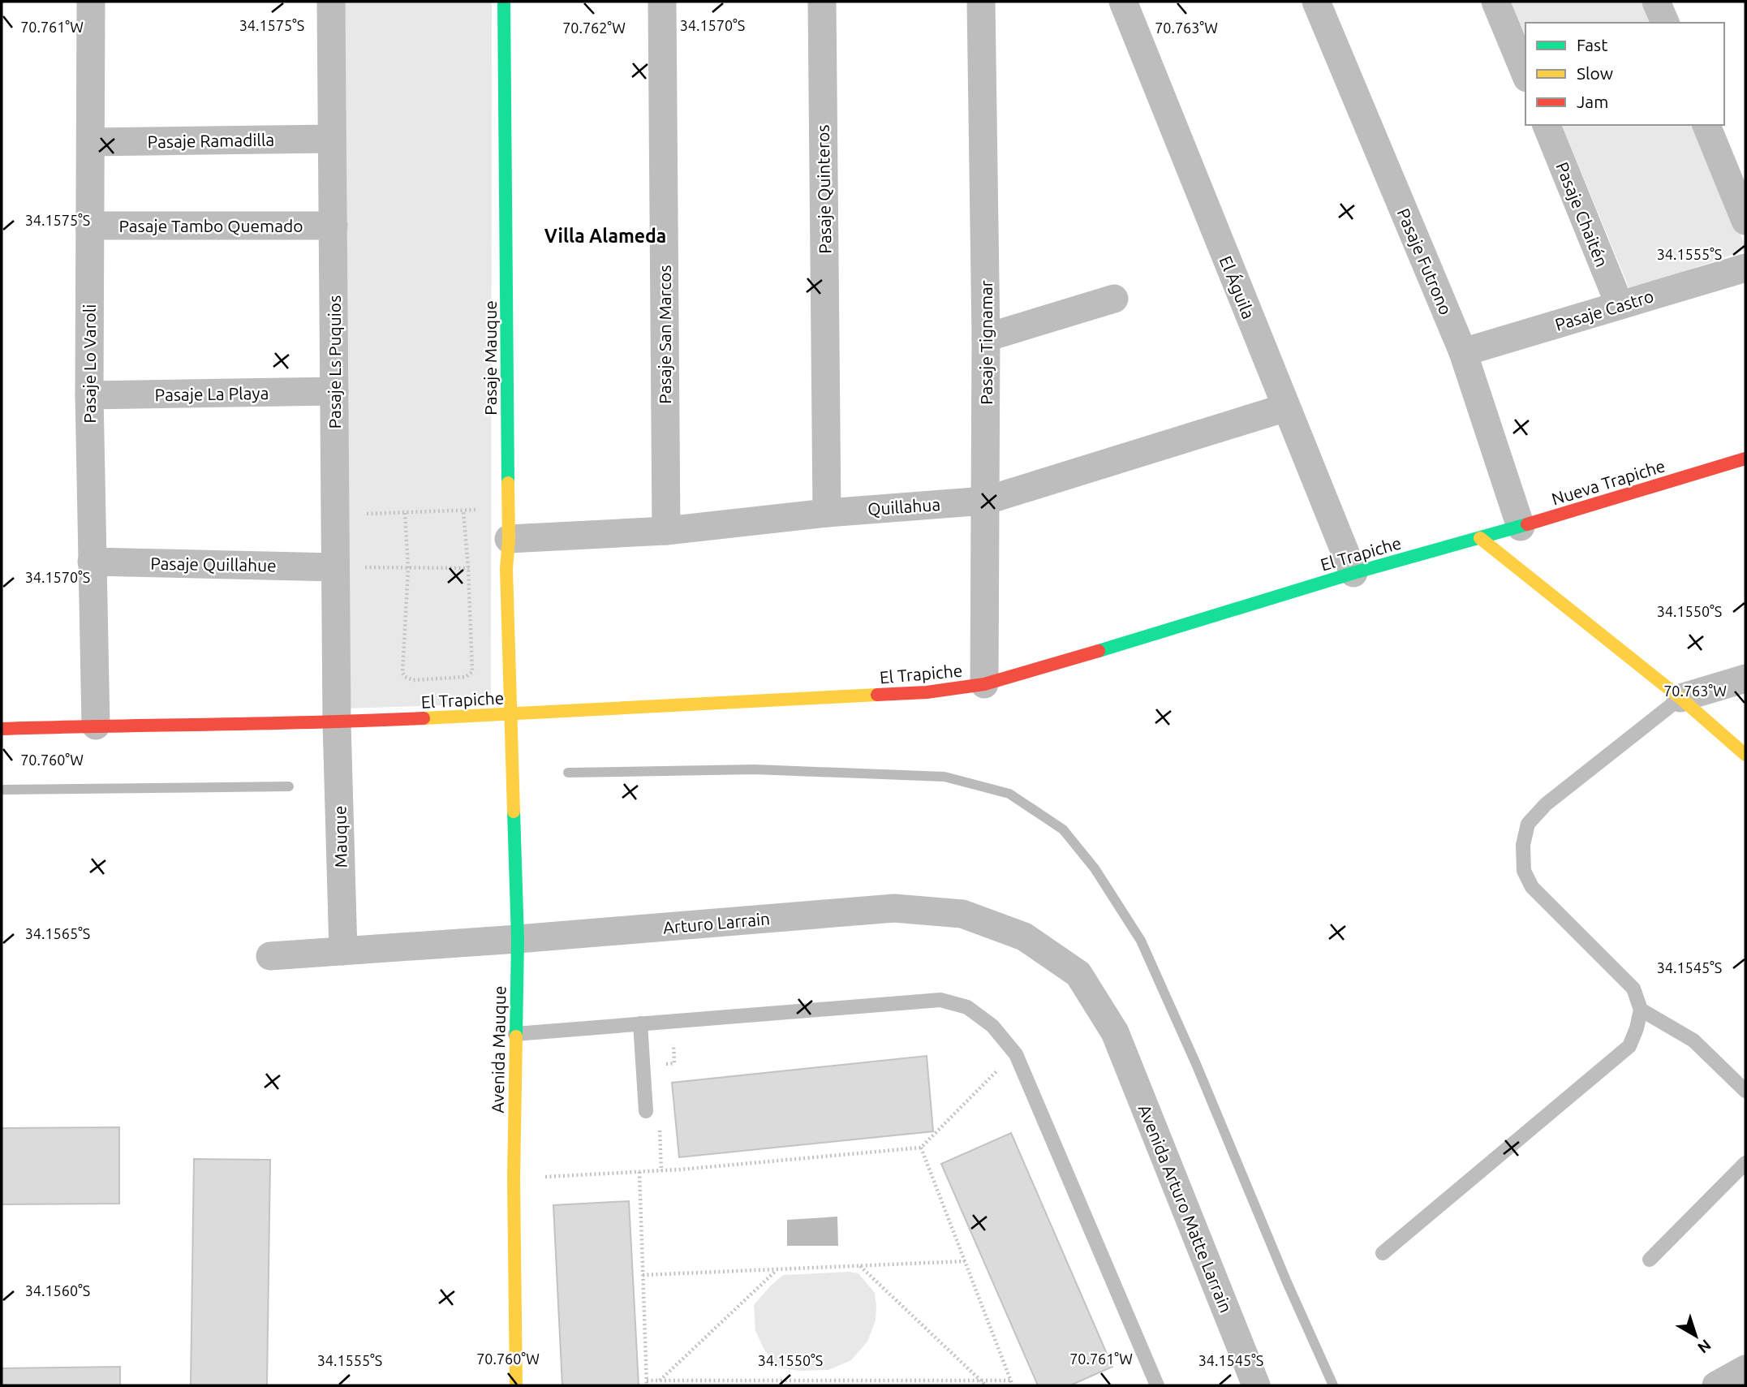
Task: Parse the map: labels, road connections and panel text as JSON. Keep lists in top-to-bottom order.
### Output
{
  "streets": {
    "street": [
      "Pasaje Ramadilla",
      "Pasaje Quinteros",
      "Pasaje Chaitén",
      "Pasaje Tambo Quemado",
      "Pasaje Futrono",
      "El Águila",
      "Pasaje Castro",
      "Pasaje San Marcos",
      "Pasaje Tignamar",
      "Pasaje Mauque",
      "Pasaje Ls Puquios",
      "Pasaje Lo Varoli",
      "Pasaje La Playa",
      "Nueva Trapiche",
      "Quillahua",
      "El Trapiche",
      "Pasaje Quillahue",
      "Mauque",
      "Arturo Larrain",
      "Avenida Mauque",
      "Avenida Arturo Matte Larrain"
    ]
  },
  "crossings": [
    ["Pasaje Ramadilla", "Pasaje Ls Puquios"],
    ["Pasaje Ramadilla", "Pasaje Lo Varoli"],
    ["Pasaje Quinteros", "Quillahua"],
    ["Pasaje Chaitén", "Pasaje Castro"],
    ["Pasaje Tambo Quemado", "Pasaje Ls Puquios"],
    ["Pasaje Tambo Quemado", "Pasaje Lo Varoli"],
    ["Pasaje Futrono", "Pasaje Castro"],
    ["Pasaje Futrono", "Nueva Trapiche"],
    ["El Águila", "Quillahua"],
    ["El Águila", "El Trapiche"],
    ["Pasaje San Marcos", "Quillahua"],
    ["Pasaje Tignamar", "Quillahua"],
    ["Pasaje Tignamar", "El Trapiche"],
    ["Pasaje Mauque", "Quillahua"],
    ["Pasaje Mauque", "El Trapiche"],
    ["Pasaje Mauque", "Avenida Mauque"],
    ["Pasaje Ls Puquios", "Pasaje La Playa"],
    ["Pasaje Ls Puquios", "El Trapiche"],
    ["Pasaje Ls Puquios", "Pasaje Quillahue"],
    ["Pasaje Ls Puquios", "Mauque"],
    ["Pasaje Lo Varoli", "Pasaje La Playa"],
    ["Pasaje Lo Varoli", "El Trapiche"],
    ["Pasaje Lo Varoli", "Pasaje Quillahue"],
    ["Nueva Trapiche", "El Trapiche"],
    ["El Trapiche", "Mauque"],
    ["El Trapiche", "Avenida Mauque"],
    ["Mauque", "Arturo Larrain"],
    ["Arturo Larrain", "Avenida Mauque"],
    ["Arturo Larrain", "Avenida Arturo Matte Larrain"]
  ],
  "districts": ["Villa Alameda"],
  "legend": ["Fast", "Slow", "Jam"],
  "north": "bottom right",
  "coordinates": [
    "34.1575°S",
    "34.1570°S",
    "70.761°W",
    "70.762°W",
    "70.763°W",
    "34.1555°S",
    "34.1550°S",
    "70.760°W",
    "34.1565°S",
    "34.1545°S",
    "34.1560°S"
  ]
}
